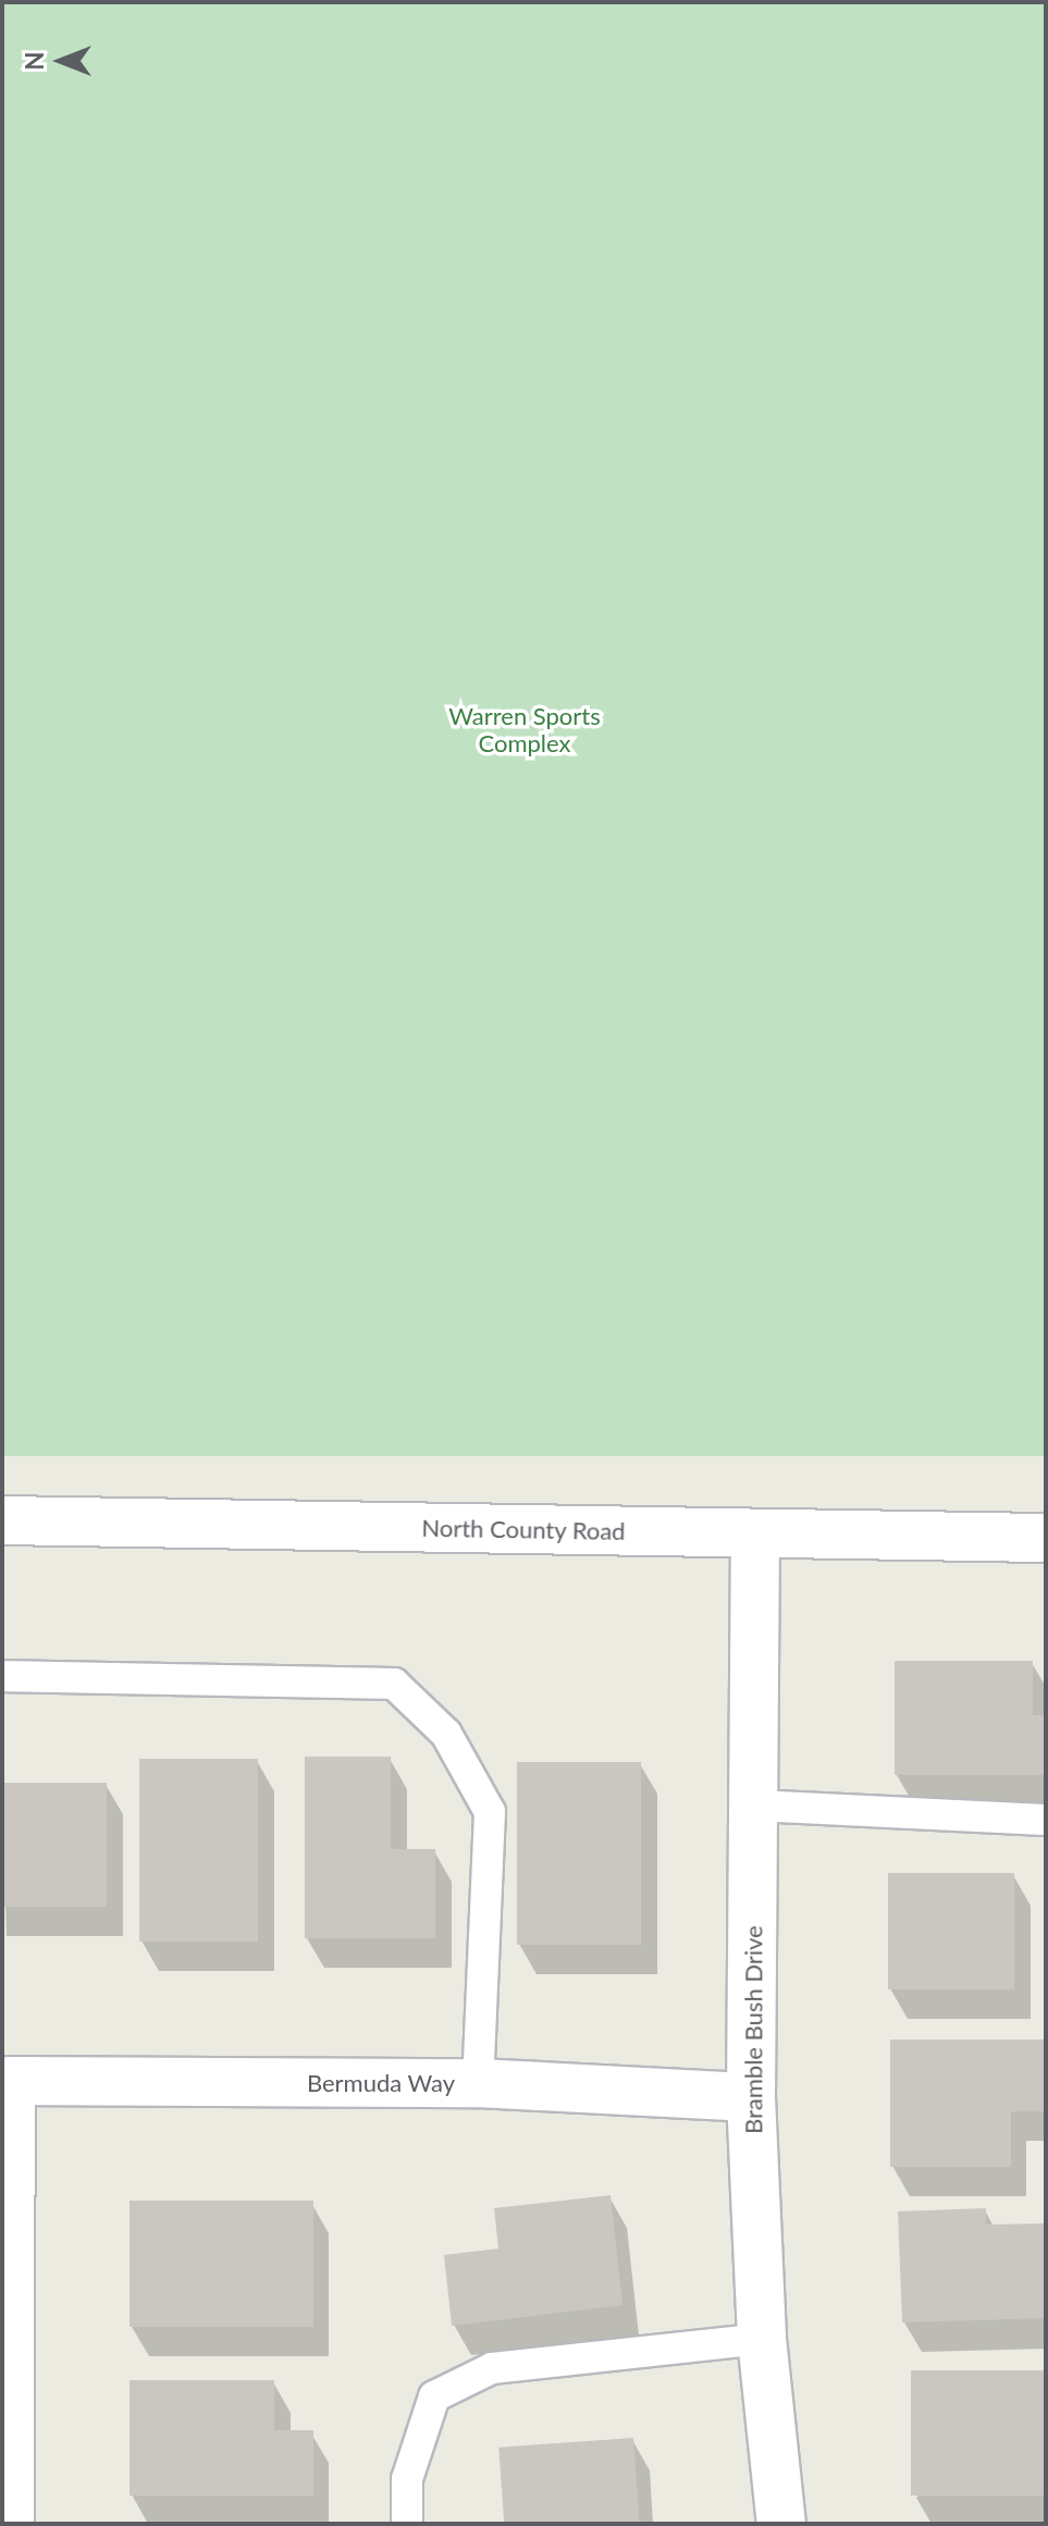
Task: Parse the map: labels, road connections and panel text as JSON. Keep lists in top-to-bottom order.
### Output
{
  "streets": {
    "street": ["North County Road", "Bramble Bush Drive", "Bermuda Way"]
  },
  "crossings": [
    ["North County Road", "Bramble Bush Drive"],
    ["Bramble Bush Drive", "Bermuda Way"]
  ],
  "parks": ["Warren Sports Complex"],
  "north": "left"
}
